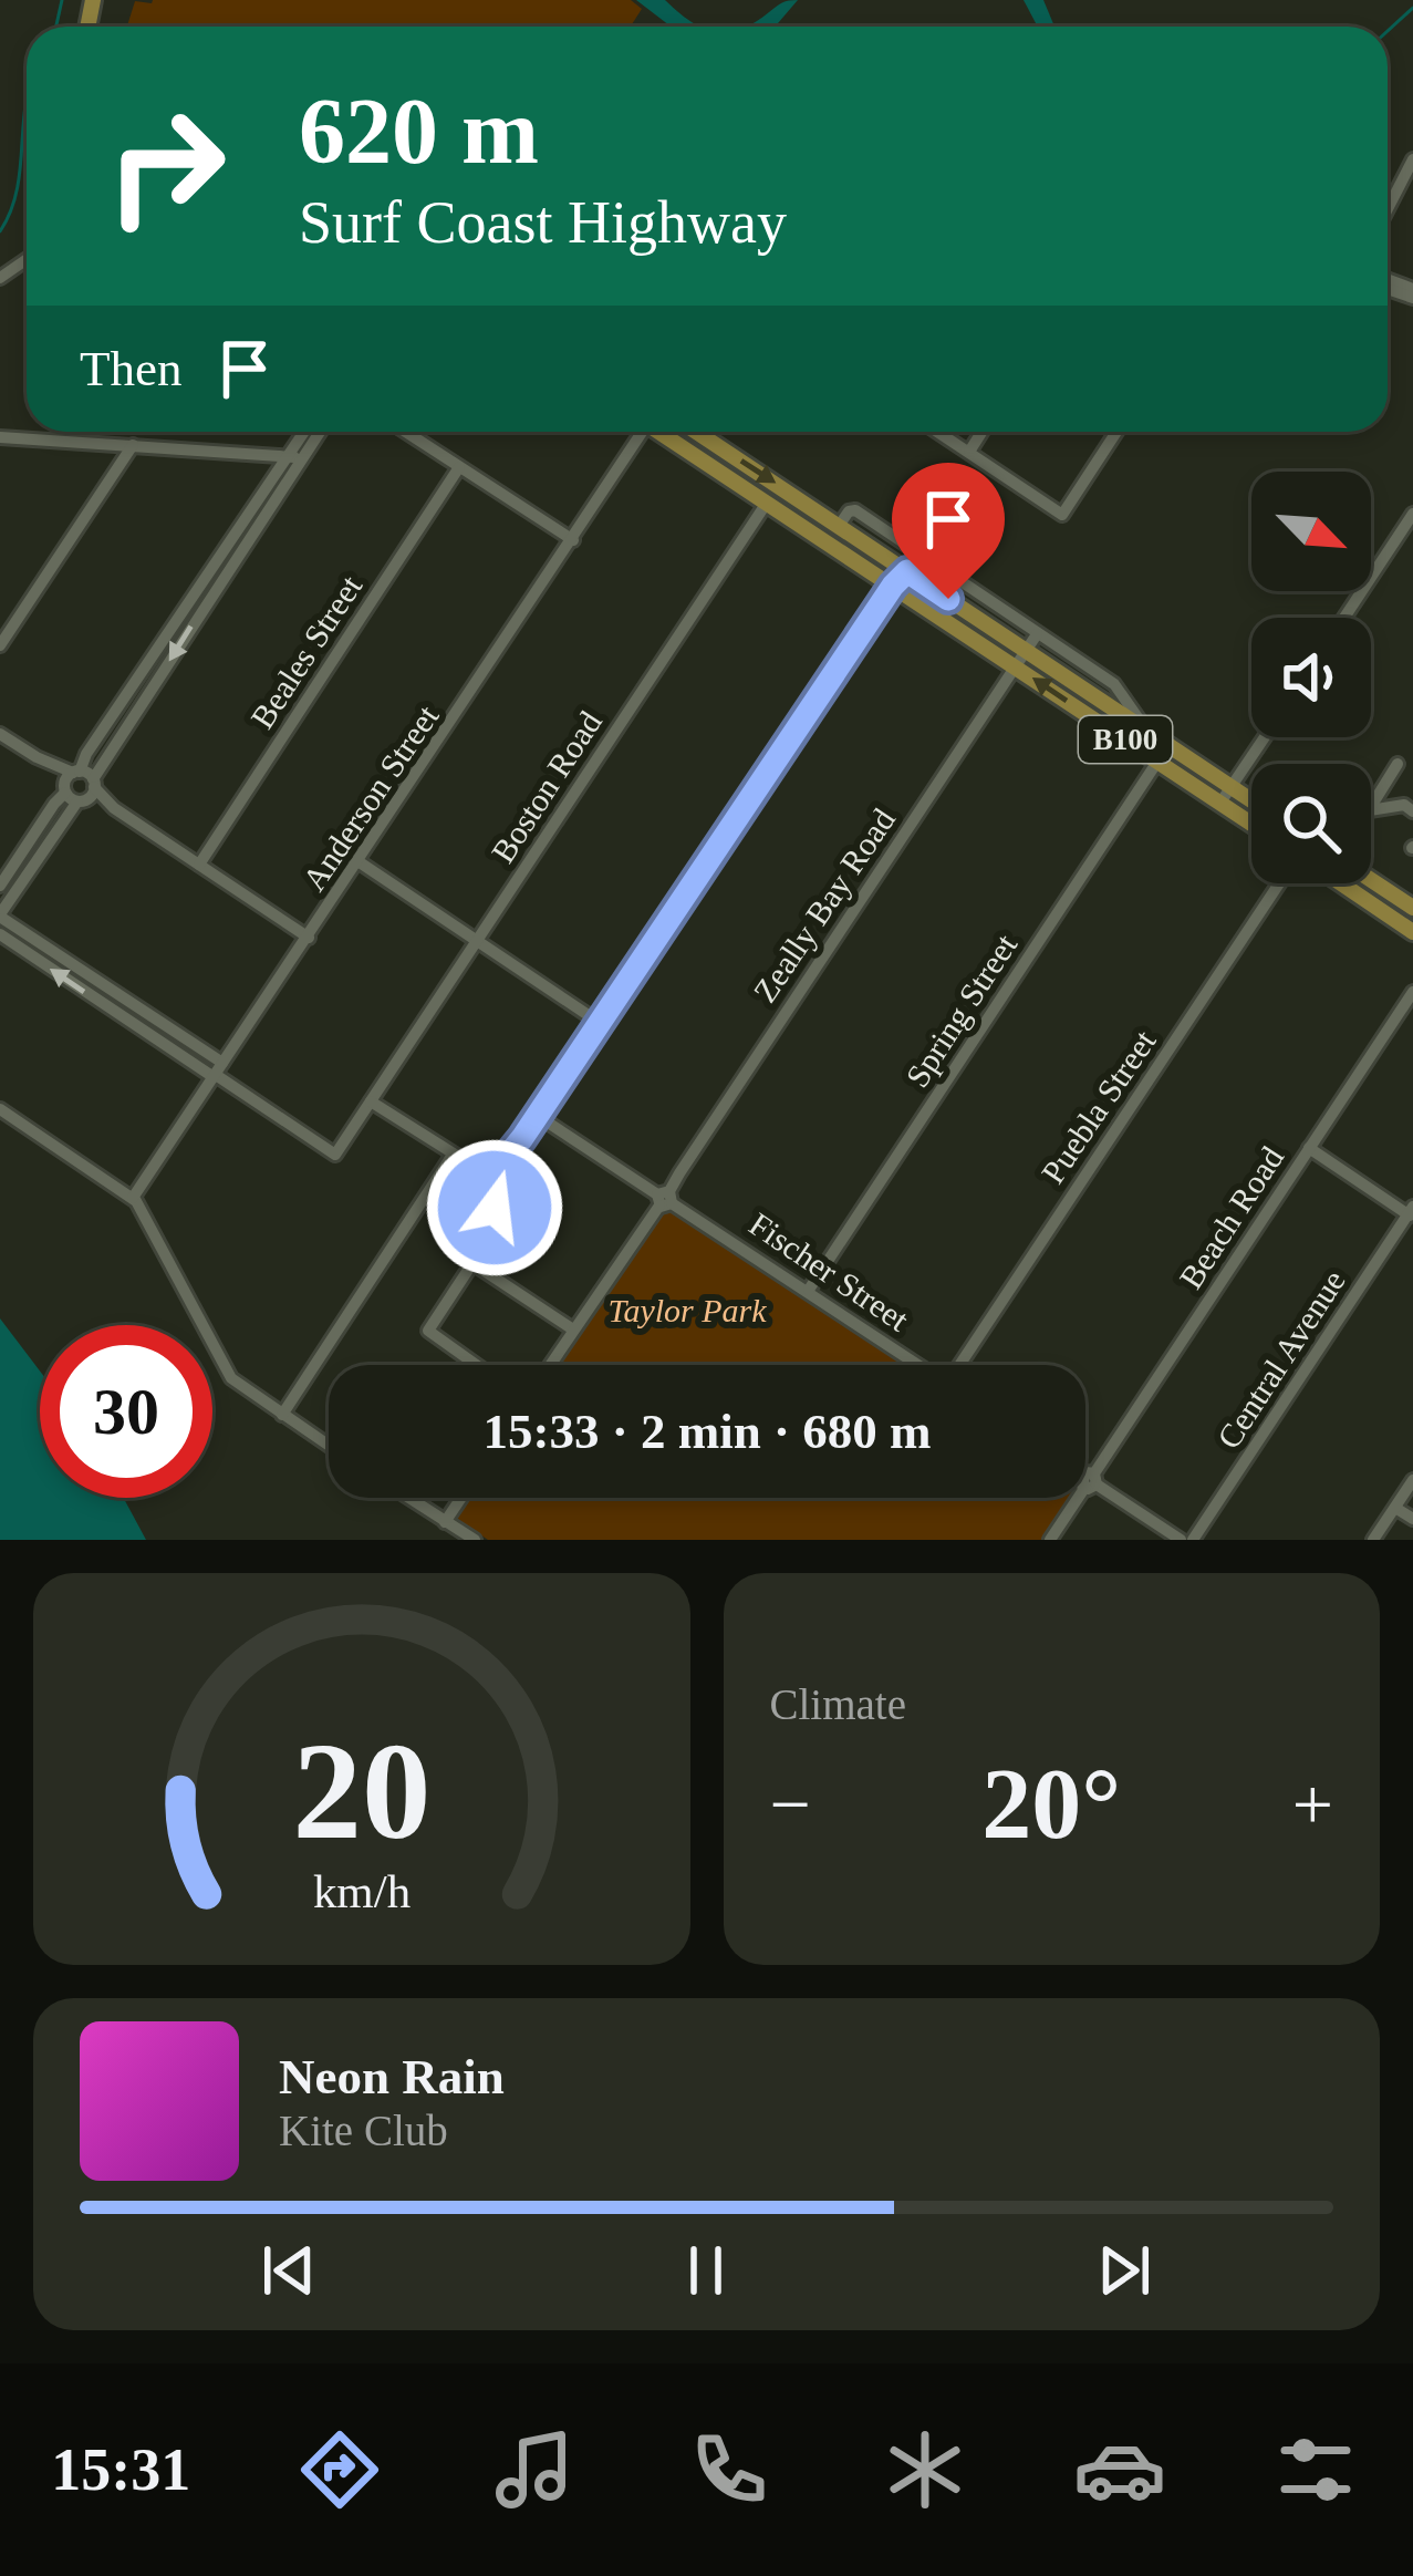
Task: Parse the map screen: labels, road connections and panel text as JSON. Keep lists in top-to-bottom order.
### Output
{
  "streets": {
    "main road": ["B100"],
    "street": [
      "Beales Street",
      "Boston Road",
      "Anderson Street",
      "Zeally Bay Road",
      "Spring Street",
      "Puebla Street",
      "Beach Road",
      "Fischer Street",
      "Central Avenue"
    ]
  },
  "crossings": [
    ["B100", "Boston Road"],
    ["B100", "Zeally Bay Road"],
    ["B100", "Spring Street"],
    ["Boston Road", "Anderson Street"],
    ["Zeally Bay Road", "Fischer Street"],
    ["Spring Street", "Fischer Street"]
  ],
  "parks": ["Taylor Park"],
  "north": "bottom right",
  "page": {
    "turn": ["620 m", "Surf Coast Highway"],
    "then": "Then",
    "limit": "30",
    "trip": "15:33 · 2 min · 680 m",
    "tile": "Climate",
    "heat": ["−", "20°", "+"],
    "song": ["Neon Rain", "Kite Club"],
    "tabs": "15:31",
    "gauge": ["20", "km/h"]
  }
}
